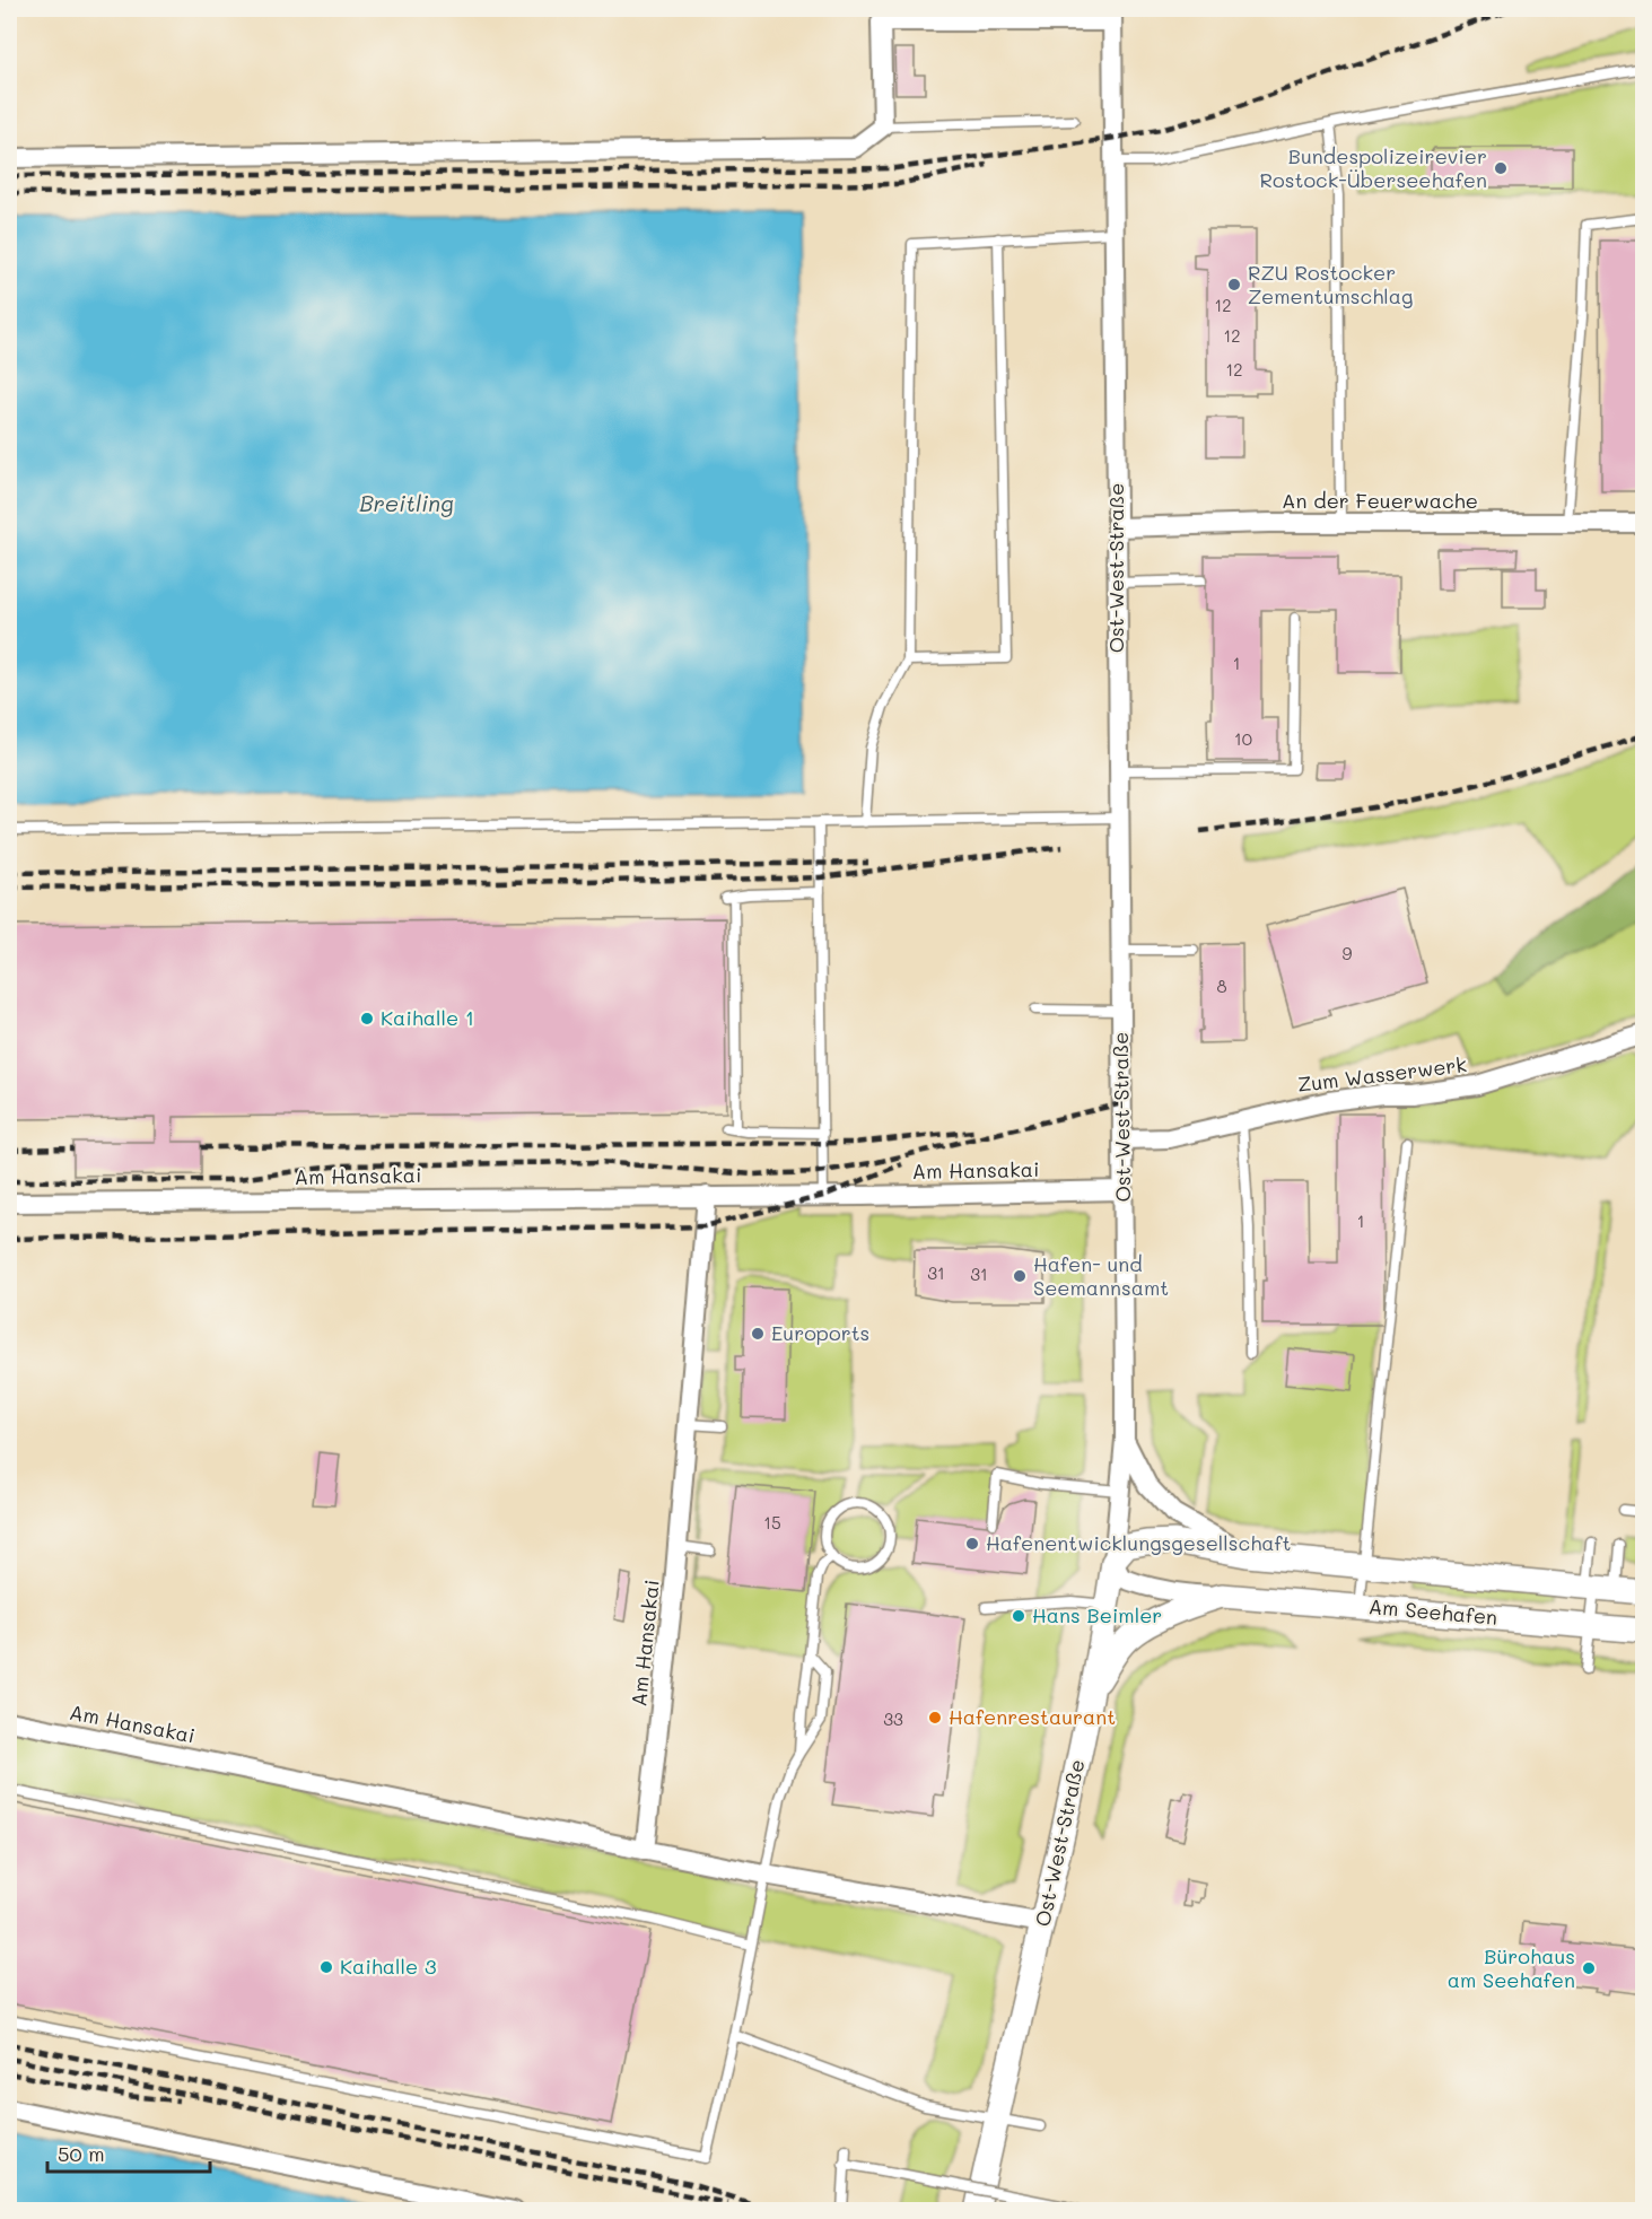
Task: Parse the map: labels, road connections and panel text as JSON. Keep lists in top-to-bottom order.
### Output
{
  "streets": {
    "street": [
      "An der Feuerwache",
      "Ost-West-Straße",
      "Zum Wasserwerk",
      "Am Hansakai",
      "Am Seehafen"
    ]
  },
  "crossings": [
    ["An der Feuerwache", "Ost-West-Straße"],
    ["Ost-West-Straße", "Zum Wasserwerk"],
    ["Ost-West-Straße", "Am Hansakai"],
    ["Ost-West-Straße", "Am Seehafen"]
  ],
  "water": ["Breitling"],
  "places": [
    "Bundespolizeirevier Rostock-Überseehafen",
    "RZU Rostocker Zementumschlag",
    "Kaihalle 1",
    "Hafen- und Seemannsamt",
    "Euroports",
    "Hafenentwicklungsgesellschaft",
    "Hans Beimler",
    "Hafenrestaurant",
    "Kaihalle 3",
    "Bürohaus am Seehafen"
  ],
  "house_numbers": [
    "12",
    "12",
    "12",
    "1",
    "10",
    "9",
    "8",
    "1",
    "31",
    "31",
    "15",
    "33"
  ],
  "scale_bar": "50 m"
}
